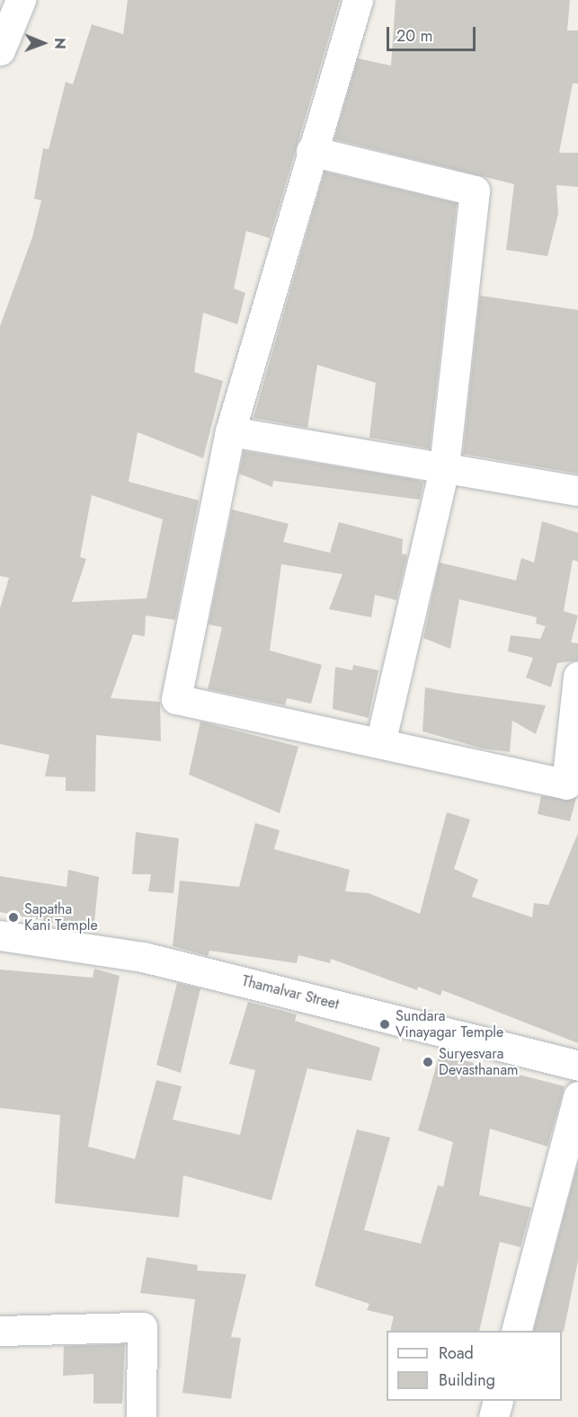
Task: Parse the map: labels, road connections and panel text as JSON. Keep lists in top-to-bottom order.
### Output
{
  "streets": {
    "street": ["Thamalvar Street"]
  },
  "places": ["Sapatha Kani Temple", "Sundara Vinayagar Temple", "Suryesvara Devasthanam"],
  "legend": ["Road", "Building"],
  "scale_bar": "20 m",
  "north": "right"
}
